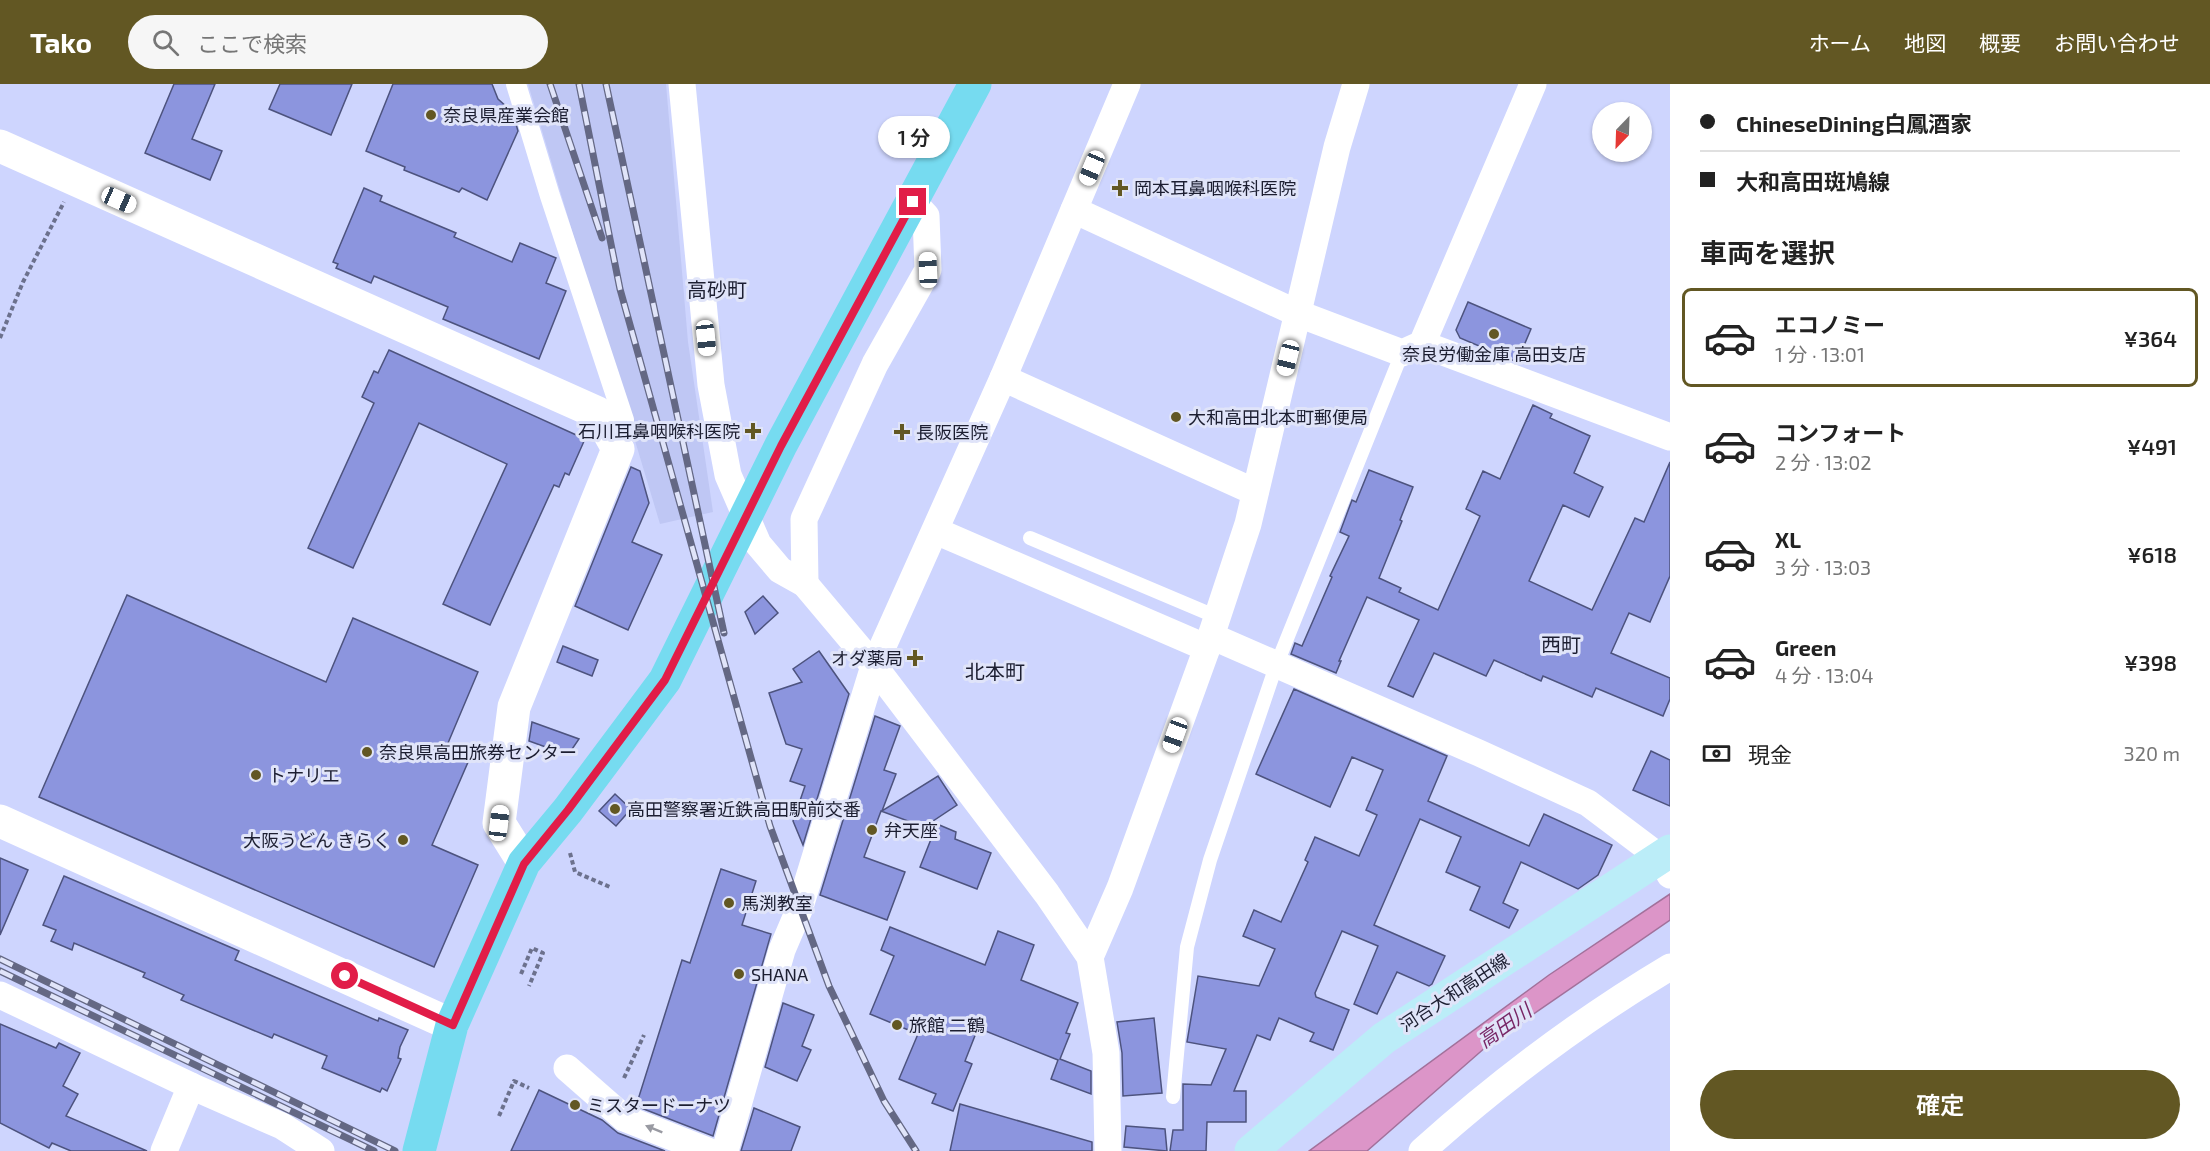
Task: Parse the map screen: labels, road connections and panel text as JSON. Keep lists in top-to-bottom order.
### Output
{
  "streets": {
    "main road": ["河合大和高田線"]
  },
  "districts": ["高砂町", "西町", "北本町"],
  "water": ["高田川"],
  "places": {
    "other": [
      "奈良県産業会館",
      "奈良労働金庫 高田支店",
      "大和高田北本町郵便局",
      "奈良県高田旅券センター",
      "トナリエ",
      "高田警察署近鉄高田駅前交番",
      "弁天座",
      "大阪うどん きらく",
      "馬渕教室",
      "SHANA",
      "旅館 二鶴",
      "ミスタードーナツ"
    ],
    "health": [
      "岡本耳鼻咽喉科医院",
      "石川耳鼻咽喉科医院",
      "長阪医院",
      "オダ薬局"
    ]
  },
  "north": "bottom left",
  "page": {
    "header": "Tako",
    "search": "ここで検索",
    "nav": [
      "ホーム",
      "地図",
      "概要",
      "お問い合わせ"
    ],
    "banner": ["ChineseDining白鳳酒家", "大和高田斑鳩線"],
    "bubble": "1 分",
    "heading": "車両を選択",
    "list": [
      {
        "name": "エコノミー",
        "note": "1 分 · 13:01",
        "value": "¥364"
      },
      {
        "name": "コンフォート",
        "note": "2 分 · 13:02",
        "value": "¥491"
      },
      {
        "name": "XL",
        "note": "3 分 · 13:03",
        "value": "¥618"
      },
      {
        "name": "Green",
        "note": "4 分 · 13:04",
        "value": "¥398"
      }
    ],
    "pay": ["現金", "320 m"],
    "buttons": "確定"
  }
}
